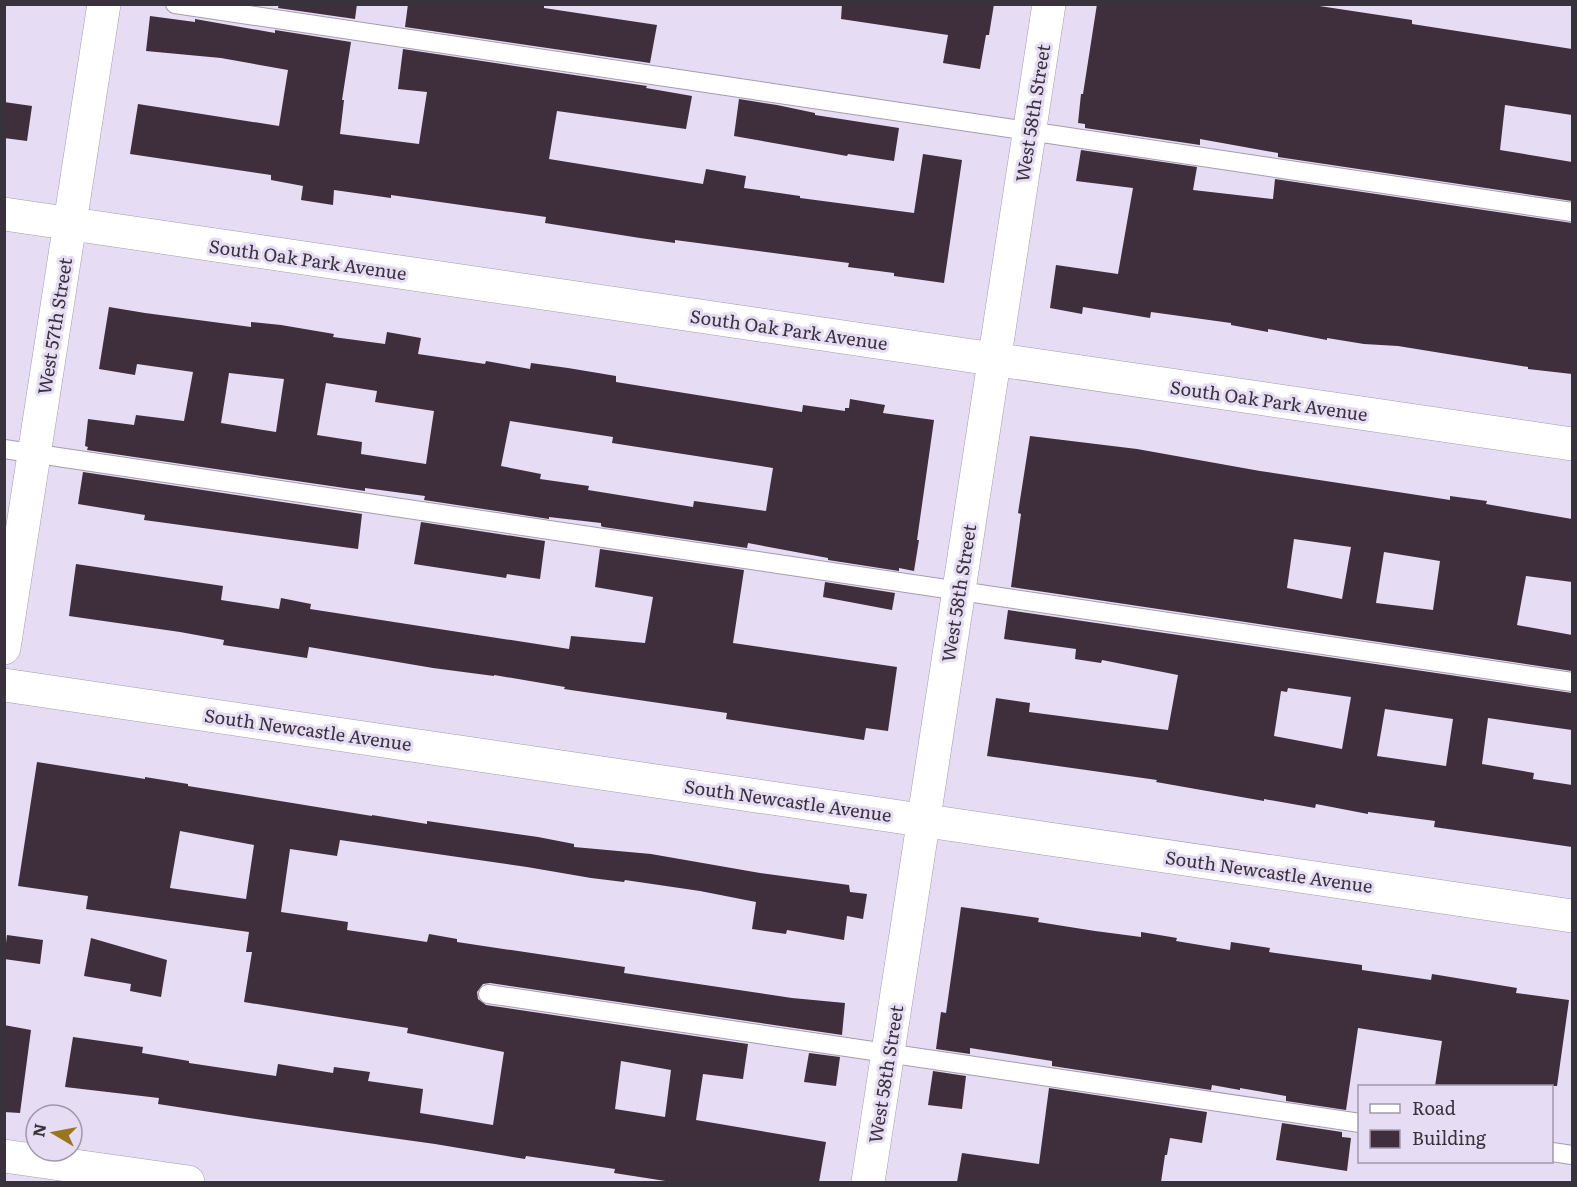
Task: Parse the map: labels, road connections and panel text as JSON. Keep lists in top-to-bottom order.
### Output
{
  "streets": {
    "street": [
      "West 58th Street",
      "South Oak Park Avenue",
      "West 57th Street",
      "South Newcastle Avenue"
    ]
  },
  "crossings": [
    ["West 58th Street", "South Oak Park Avenue"],
    ["West 58th Street", "South Newcastle Avenue"],
    ["South Oak Park Avenue", "West 57th Street"]
  ],
  "legend": ["Road", "Building"],
  "north": "left"
}
